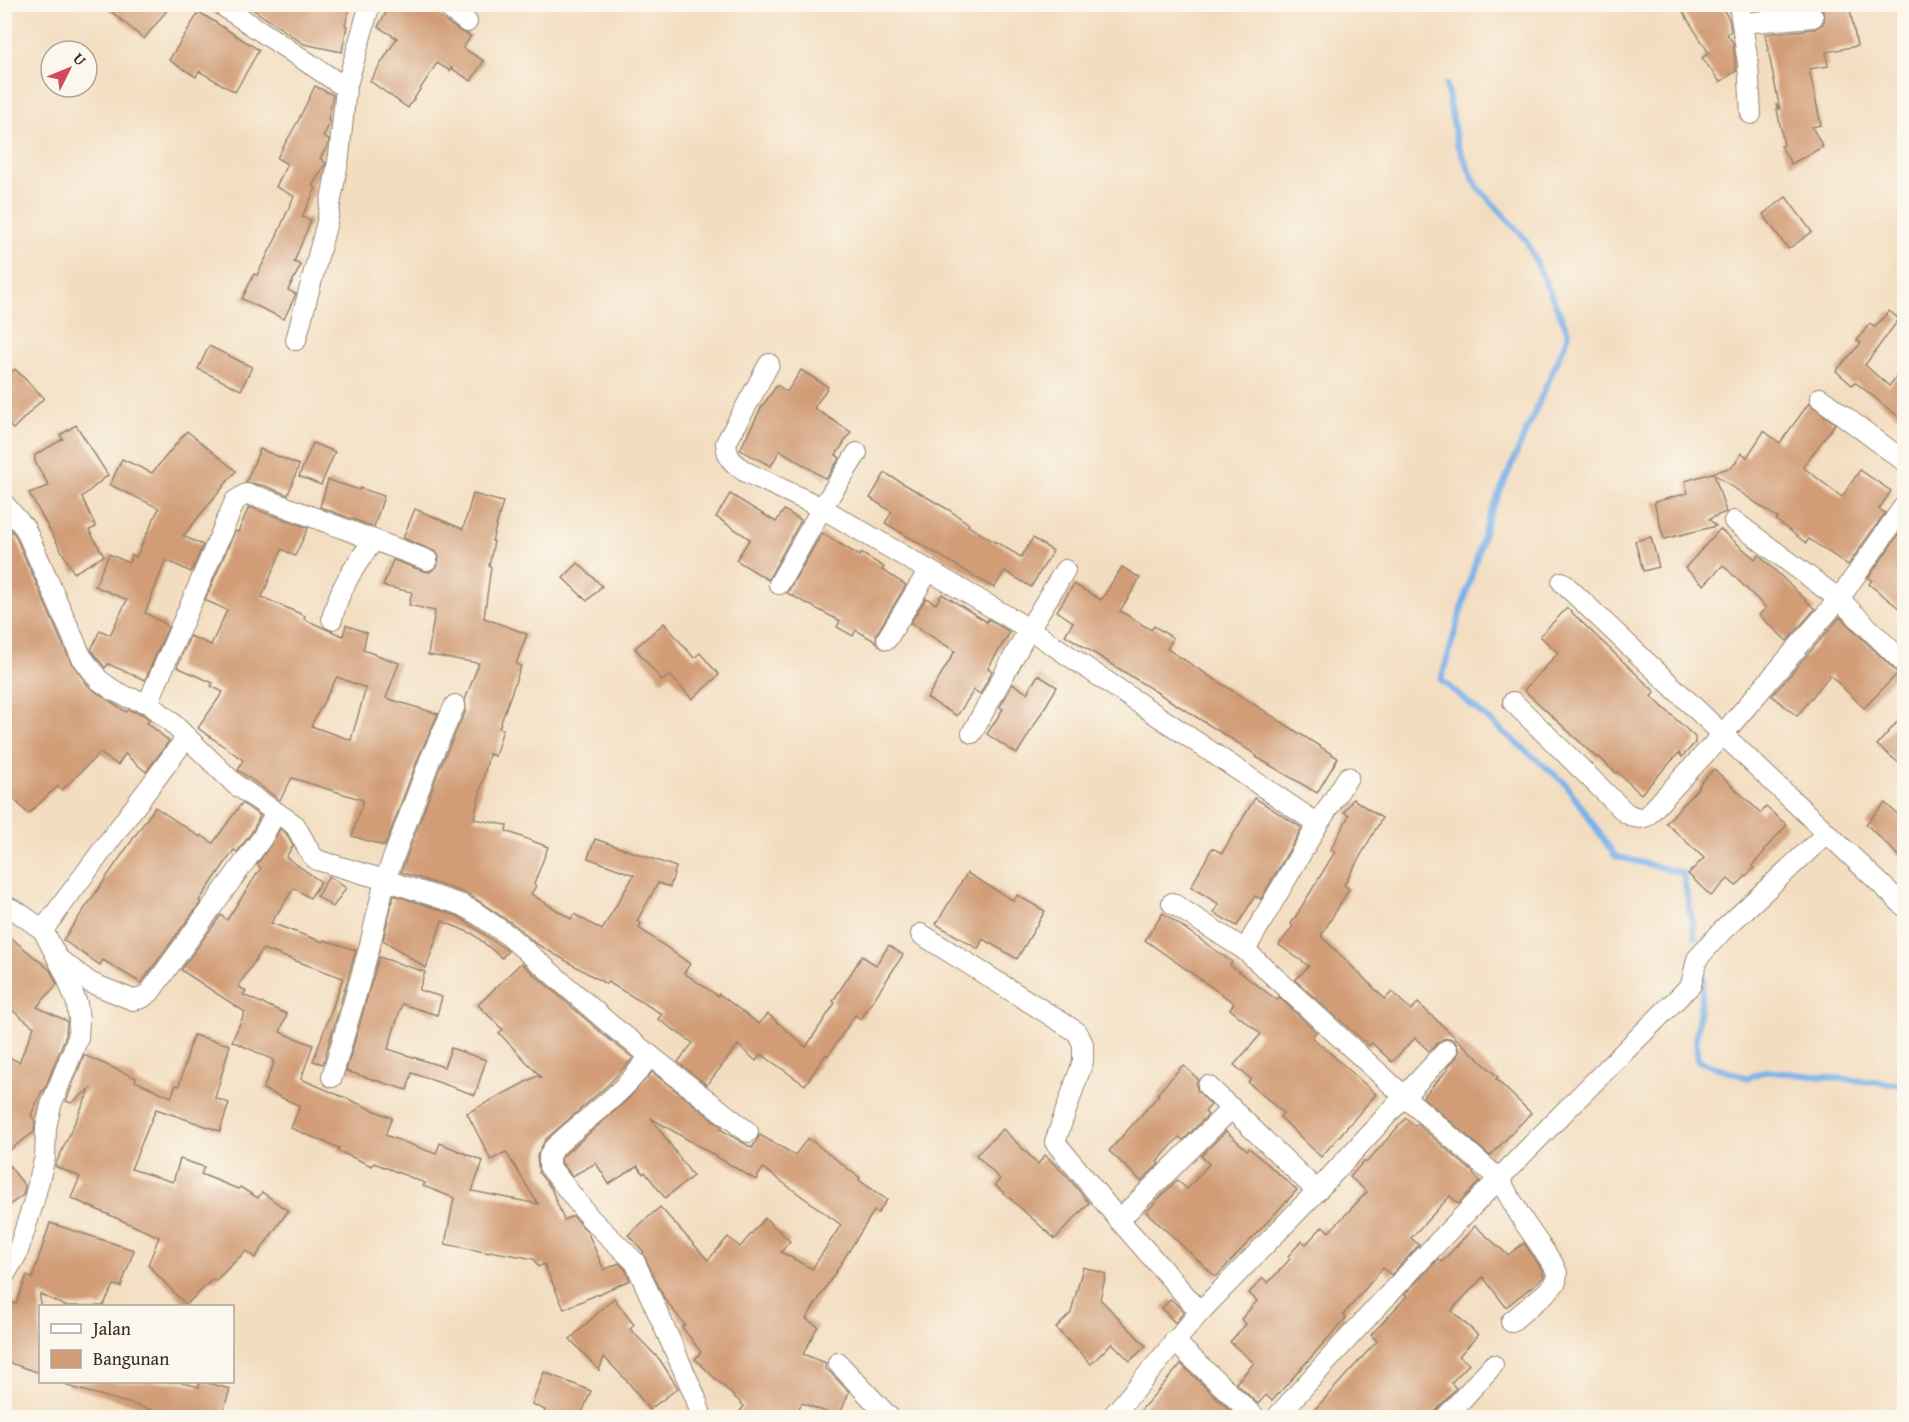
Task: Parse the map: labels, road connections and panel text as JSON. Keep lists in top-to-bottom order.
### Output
{
  "legend": ["Jalan", "Bangunan"],
  "north": "top right"
}
